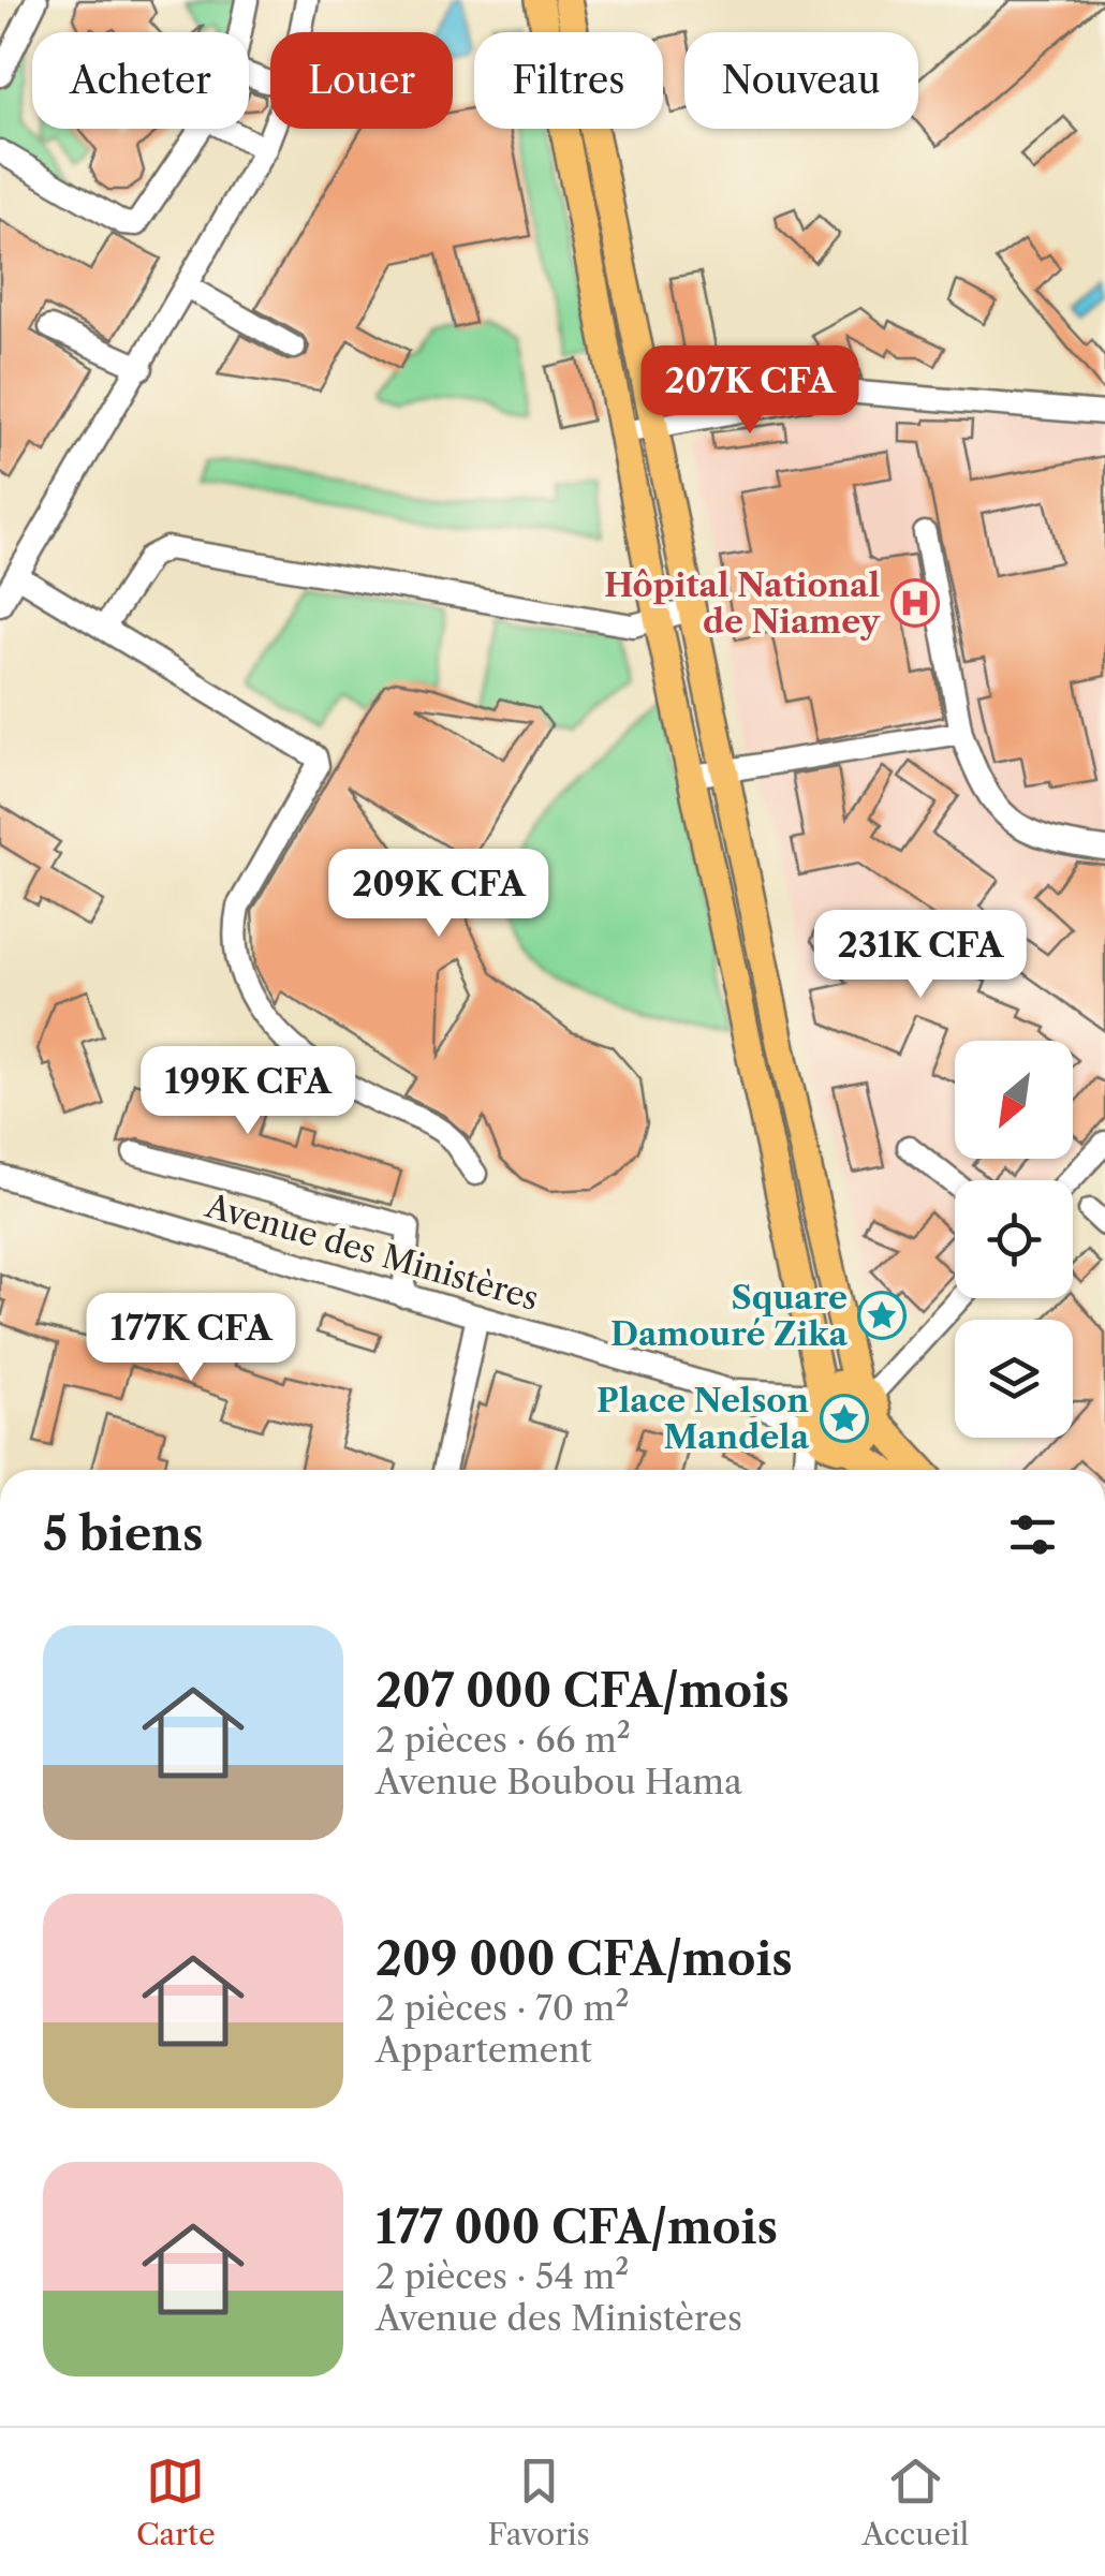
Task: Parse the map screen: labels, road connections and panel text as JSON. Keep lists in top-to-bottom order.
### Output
{
  "streets": {
    "street": ["Avenue des Ministères"]
  },
  "places": {
    "hospital": ["Hôpital National de Niamey"],
    "place": ["Square Damouré Zika", "Place Nelson Mandela"]
  },
  "north": "bottom left",
  "page": {
    "chip": [
      "Acheter",
      "Louer",
      "Filtres",
      "Nouveau"
    ],
    "price": [
      "207K CFA",
      "209K CFA",
      "231K CFA",
      "199K CFA",
      "177K CFA"
    ],
    "heading": "5 biens",
    "list": [
      {
        "name": "207 000 CFA/mois",
        "note": "2 pièces · 66 m² · Avenue Boubou Hama"
      },
      {
        "name": "209 000 CFA/mois",
        "note": "2 pièces · 70 m² · Appartement"
      },
      {
        "name": "177 000 CFA/mois",
        "note": "2 pièces · 54 m² · Avenue des Ministères"
      }
    ],
    "tabs": ["Carte", "Favoris", "Accueil"]
  }
}
